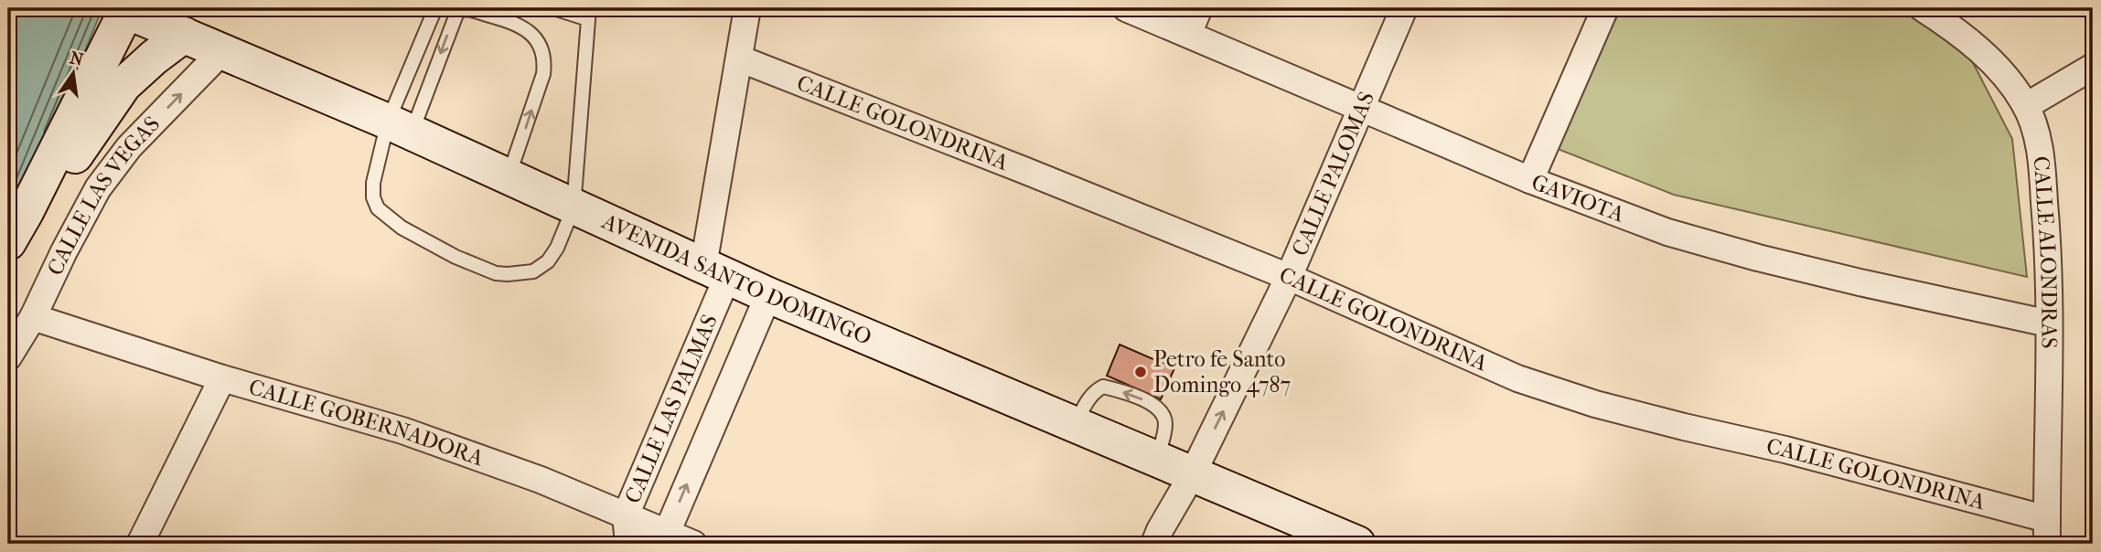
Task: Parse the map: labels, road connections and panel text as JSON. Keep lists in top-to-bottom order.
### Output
{
  "streets": {
    "main road": ["AVENIDA SANTO DOMINGO"],
    "street": [
      "CALLE GOLONDRINA",
      "CALLE PALOMAS",
      "CALLE LAS VEGAS",
      "GAVIOTA",
      "CALLE ALONDRAS",
      "CALLE LAS PALMAS",
      "CALLE GOBERNADORA"
    ]
  },
  "crossings": [
    ["CALLE GOLONDRINA", "CALLE PALOMAS"],
    ["CALLE GOLONDRINA", "CALLE ALONDRAS"],
    ["CALLE GOLONDRINA", "CALLE LAS PALMAS"],
    ["CALLE PALOMAS", "GAVIOTA"],
    ["CALLE PALOMAS", "AVENIDA SANTO DOMINGO"],
    ["CALLE LAS VEGAS", "AVENIDA SANTO DOMINGO"],
    ["CALLE LAS VEGAS", "CALLE GOBERNADORA"],
    ["GAVIOTA", "CALLE ALONDRAS"],
    ["AVENIDA SANTO DOMINGO", "CALLE LAS PALMAS"],
    ["CALLE LAS PALMAS", "CALLE GOBERNADORA"]
  ],
  "one_way": ["CALLE PALOMAS", "CALLE LAS VEGAS"],
  "places": ["Petro fe Santo Domingo 4787"],
  "north": "top"
}
